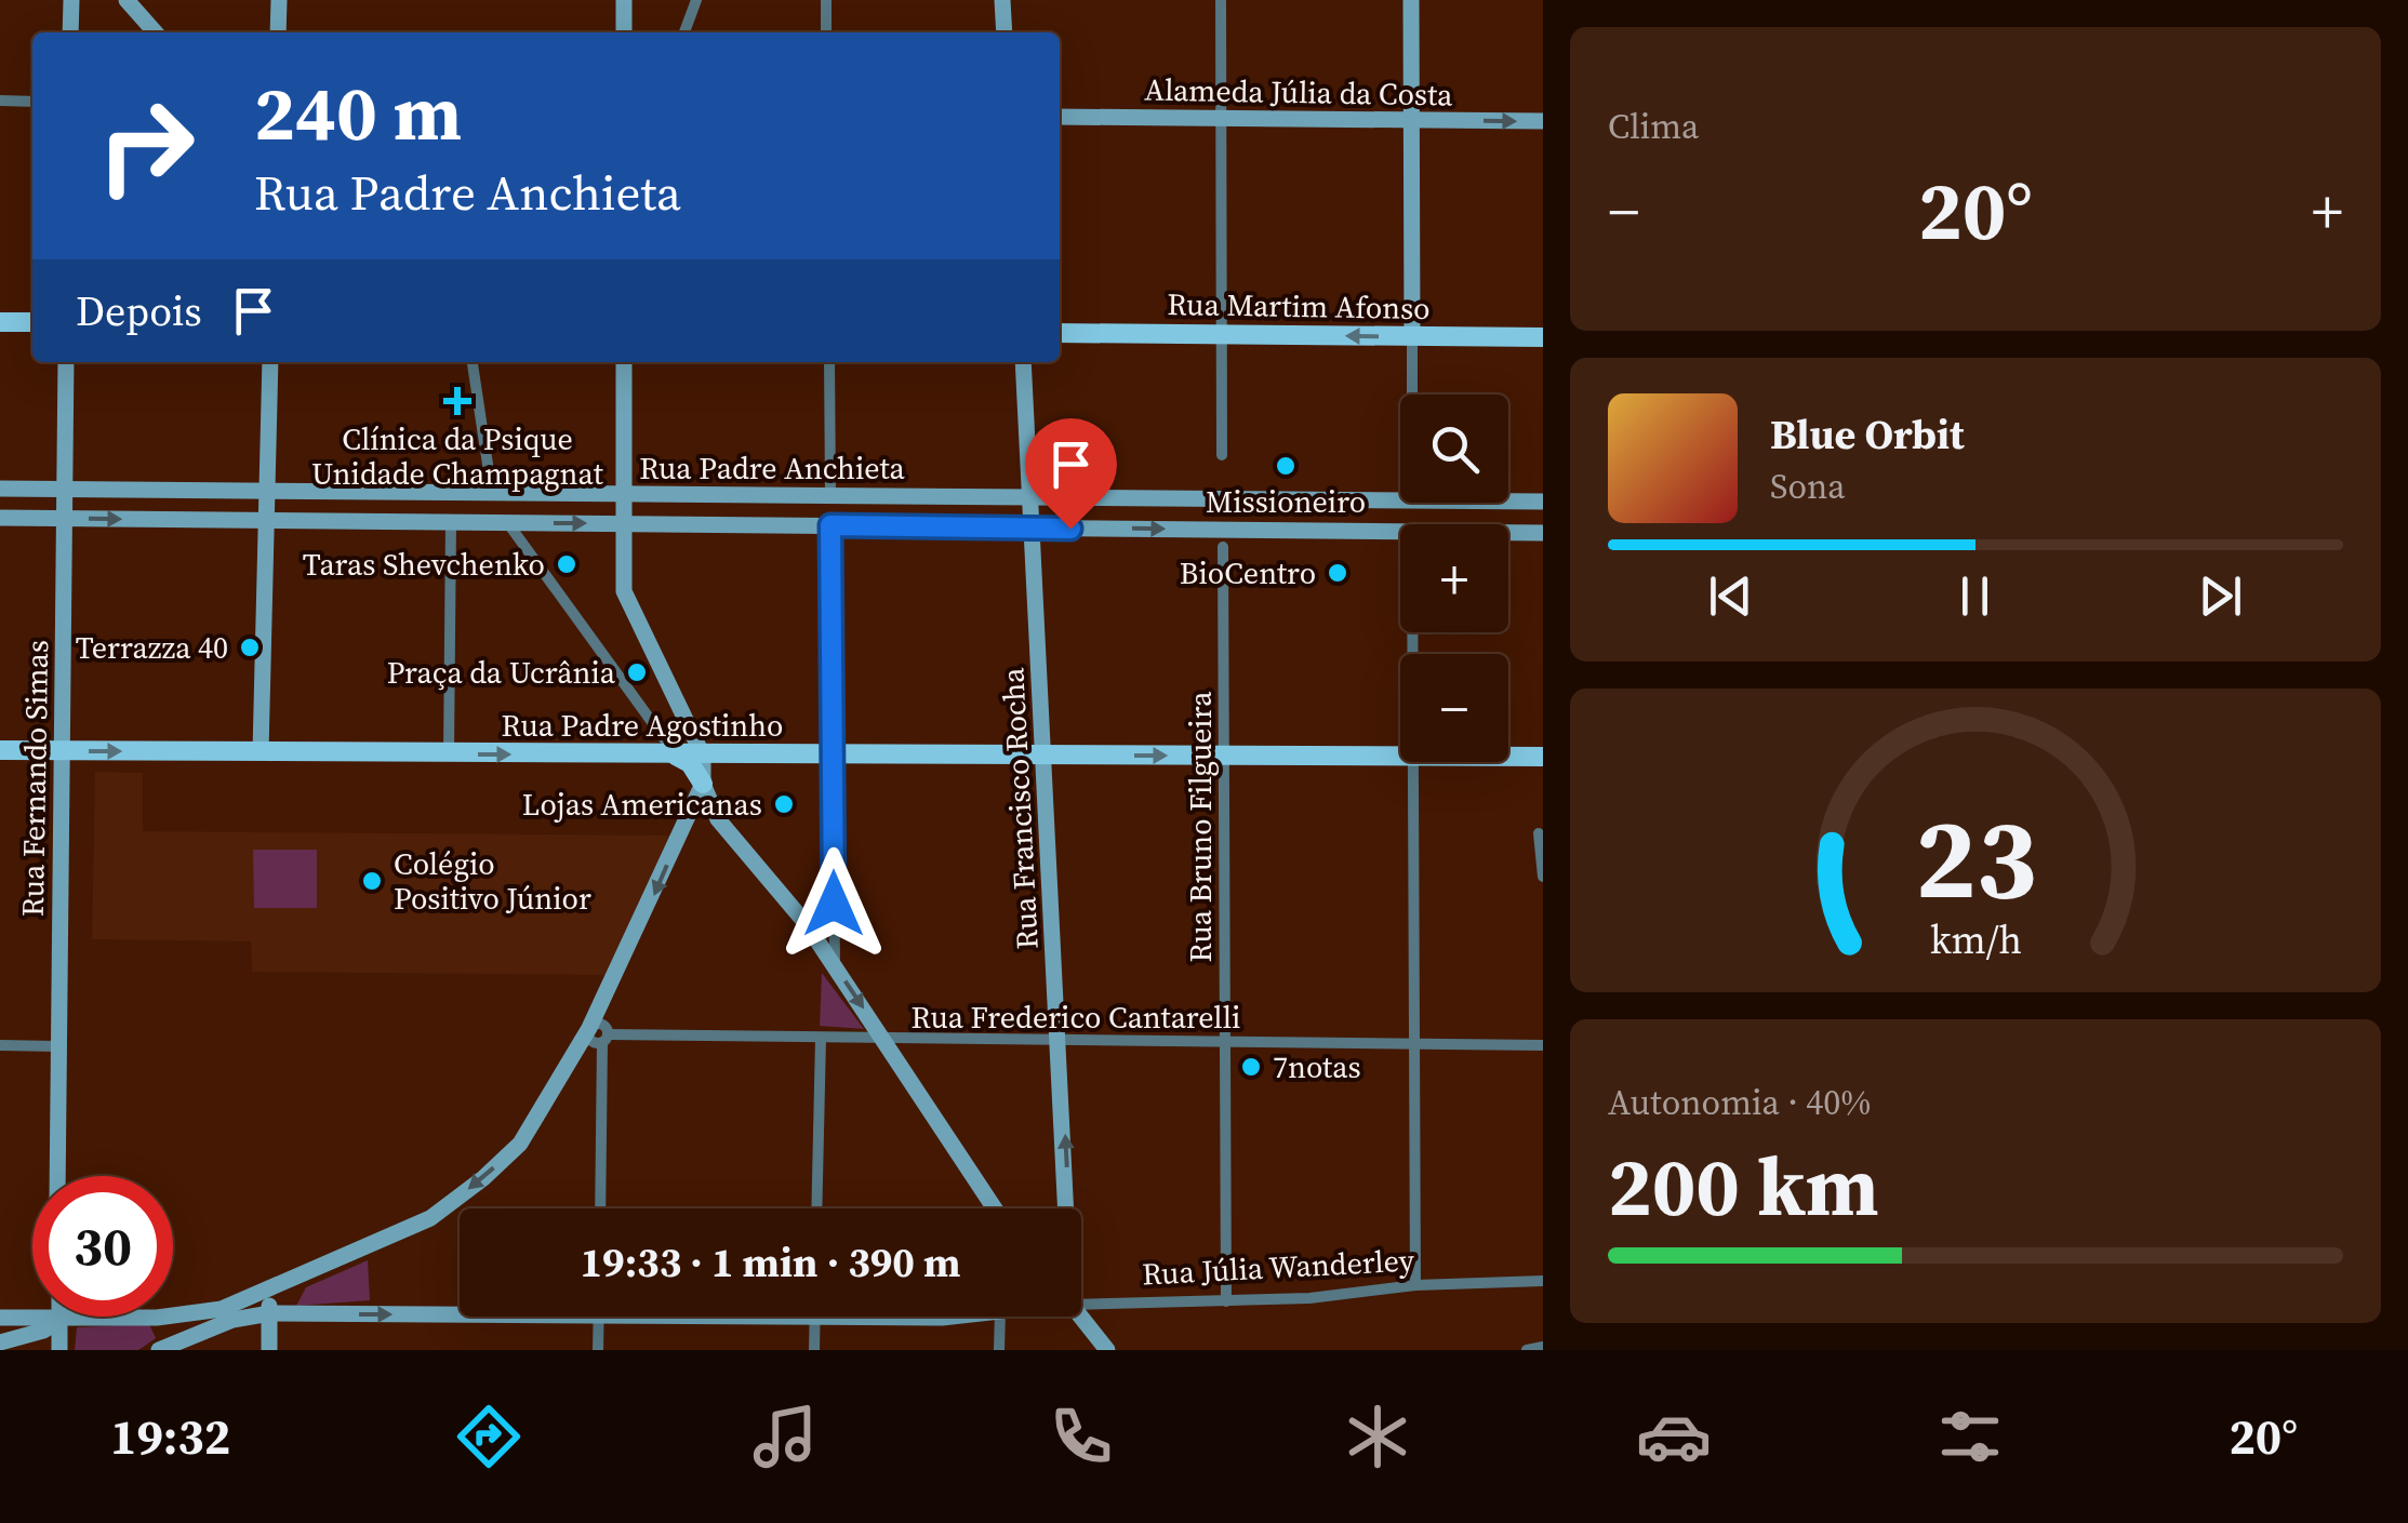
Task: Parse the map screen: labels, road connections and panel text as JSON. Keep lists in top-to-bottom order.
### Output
{
  "streets": {
    "main road": [
      "Alameda Júlia da Costa",
      "Rua Martim Afonso",
      "Rua Padre Anchieta",
      "Rua Padre Agostinho",
      "Rua Fernando Simas",
      "Rua Francisco Rocha",
      "Rua Júlia Wanderley"
    ],
    "street": ["Rua Bruno Filgueira", "Rua Frederico Cantarelli"]
  },
  "crossings": [
    ["Rua Padre Anchieta", "Rua Fernando Simas"],
    ["Rua Padre Anchieta", "Rua Francisco Rocha"],
    ["Rua Padre Agostinho", "Rua Fernando Simas"],
    ["Rua Padre Agostinho", "Rua Francisco Rocha"],
    ["Rua Padre Agostinho", "Rua Bruno Filgueira"],
    ["Rua Francisco Rocha", "Rua Frederico Cantarelli"],
    ["Rua Bruno Filgueira", "Rua Frederico Cantarelli"],
    ["Rua Bruno Filgueira", "Rua Júlia Wanderley"]
  ],
  "one_way": ["Rua Martim Afonso", "Rua Padre Agostinho"],
  "places": {
    "health": ["Clínica da Psique Unidade Champagnat"],
    "other": [
      "Missioneiro",
      "Taras Shevchenko",
      "BioCentro",
      "Terrazza 40",
      "Praça da Ucrânia",
      "Lojas Americanas",
      "Colégio Positivo Júnior",
      "7notas"
    ]
  },
  "page": {
    "tile": [
      "Clima",
      ["Autonomia · 40%", "200 km"]
    ],
    "turn": ["240 m", "Rua Padre Anchieta"],
    "heat": ["−", "20°", "+"],
    "then": "Depois",
    "song": ["Blue Orbit", "Sona"],
    "map_buttons": ["+", "−"],
    "limit": "30",
    "trip": "19:33 · 1 min · 390 m",
    "tabs": ["19:32", "20°"],
    "gauge": ["23", "km/h"]
  }
}
